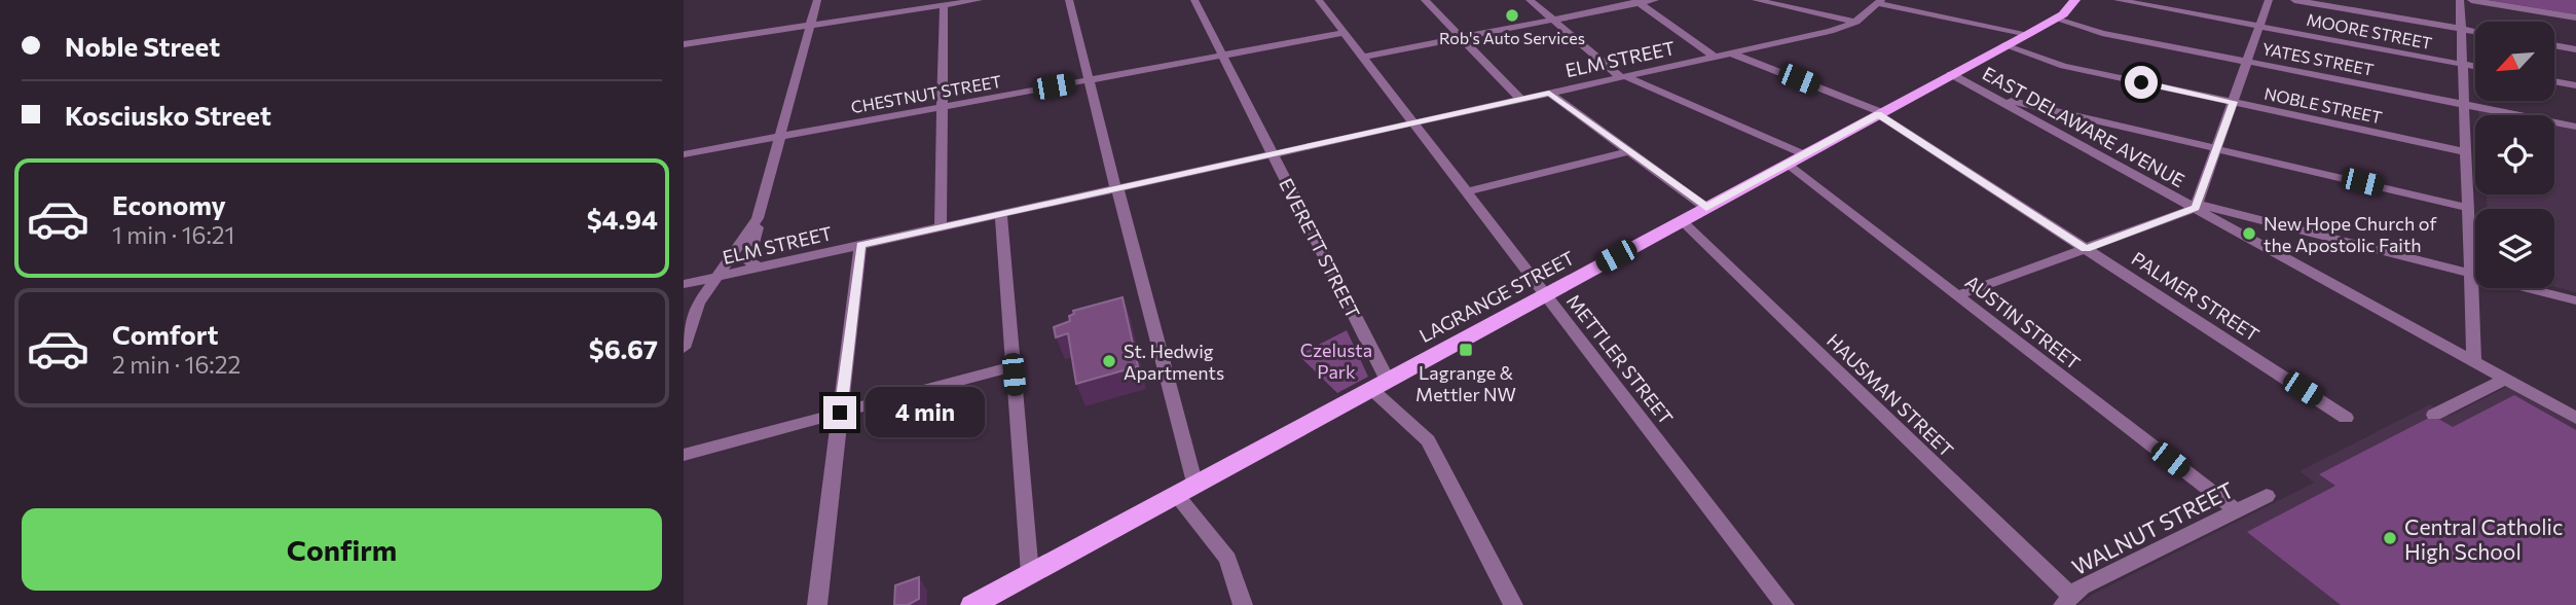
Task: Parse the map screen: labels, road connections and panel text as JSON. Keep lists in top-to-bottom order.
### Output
{
  "streets": {
    "main road": ["LAGRANGE STREET"],
    "street": [
      "MOORE STREET",
      "ELM STREET",
      "YATES STREET",
      "CHESTNUT STREET",
      "NOBLE STREET",
      "EAST DELAWARE AVENUE",
      "EVERETT STREET",
      "PALMER STREET",
      "AUSTIN STREET",
      "METTLER STREET",
      "HAUSMAN STREET",
      "WALNUT STREET"
    ]
  },
  "crossings": [
    ["ELM STREET", "EVERETT STREET"],
    ["ELM STREET", "PALMER STREET"],
    ["ELM STREET", "METTLER STREET"],
    ["YATES STREET", "LAGRANGE STREET"],
    ["CHESTNUT STREET", "EVERETT STREET"],
    ["CHESTNUT STREET", "METTLER STREET"],
    ["NOBLE STREET", "LAGRANGE STREET"],
    ["EAST DELAWARE AVENUE", "LAGRANGE STREET"],
    ["EVERETT STREET", "LAGRANGE STREET"],
    ["LAGRANGE STREET", "PALMER STREET"],
    ["LAGRANGE STREET", "AUSTIN STREET"],
    ["LAGRANGE STREET", "METTLER STREET"],
    ["LAGRANGE STREET", "HAUSMAN STREET"],
    ["AUSTIN STREET", "WALNUT STREET"],
    ["HAUSMAN STREET", "WALNUT STREET"]
  ],
  "parks": ["Czelusta Park"],
  "places": {
    "other": [
      "Rob's Auto Services",
      "New Hope Church of the Apostolic Faith",
      "St. Hedwig Apartments",
      "Central Catholic High School"
    ],
    "transit": ["Lagrange & Mettler NW"]
  },
  "north": "bottom left",
  "page": {
    "banner": ["Noble Street", "Kosciusko Street"],
    "list": [
      {
        "name": "Economy",
        "note": "1 min · 16:21",
        "value": "$4.94"
      },
      {
        "name": "Comfort",
        "note": "2 min · 16:22",
        "value": "$6.67"
      }
    ],
    "bubble": "4 min",
    "buttons": "Confirm"
  }
}
